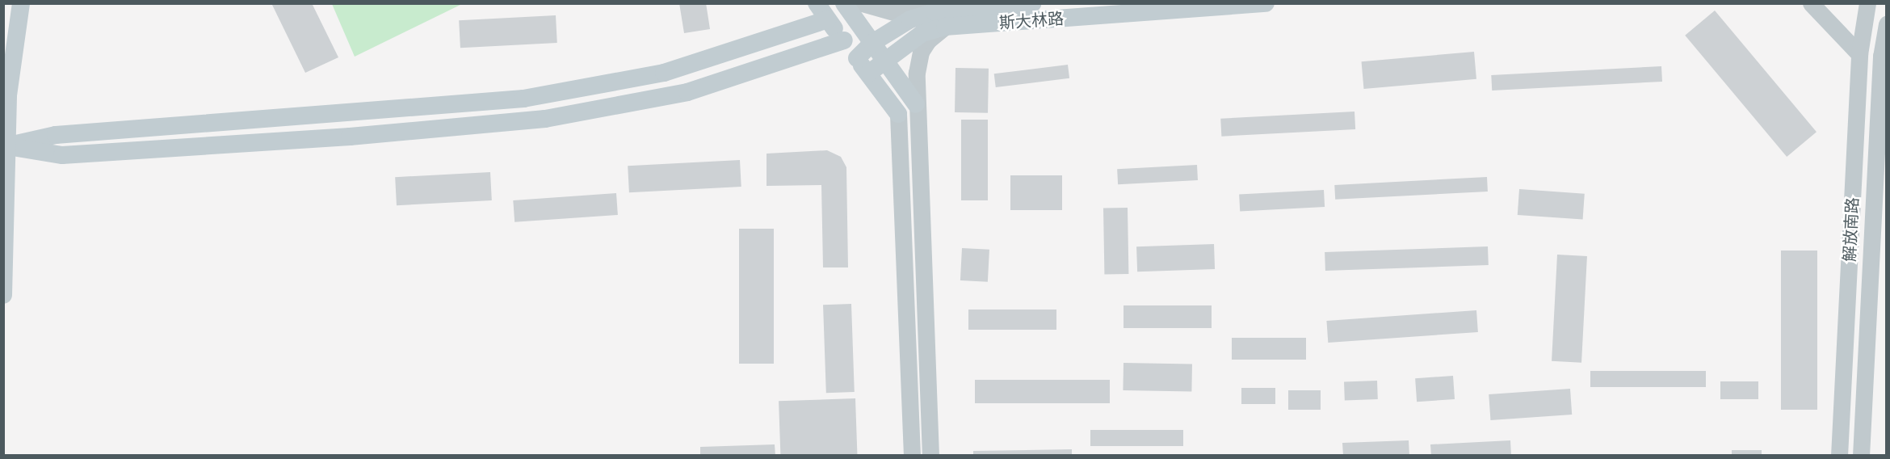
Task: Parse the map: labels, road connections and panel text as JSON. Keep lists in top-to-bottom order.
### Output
{
  "streets": {
    "main road": ["斯大林路"],
    "street": ["解放南路"]
  }
}
